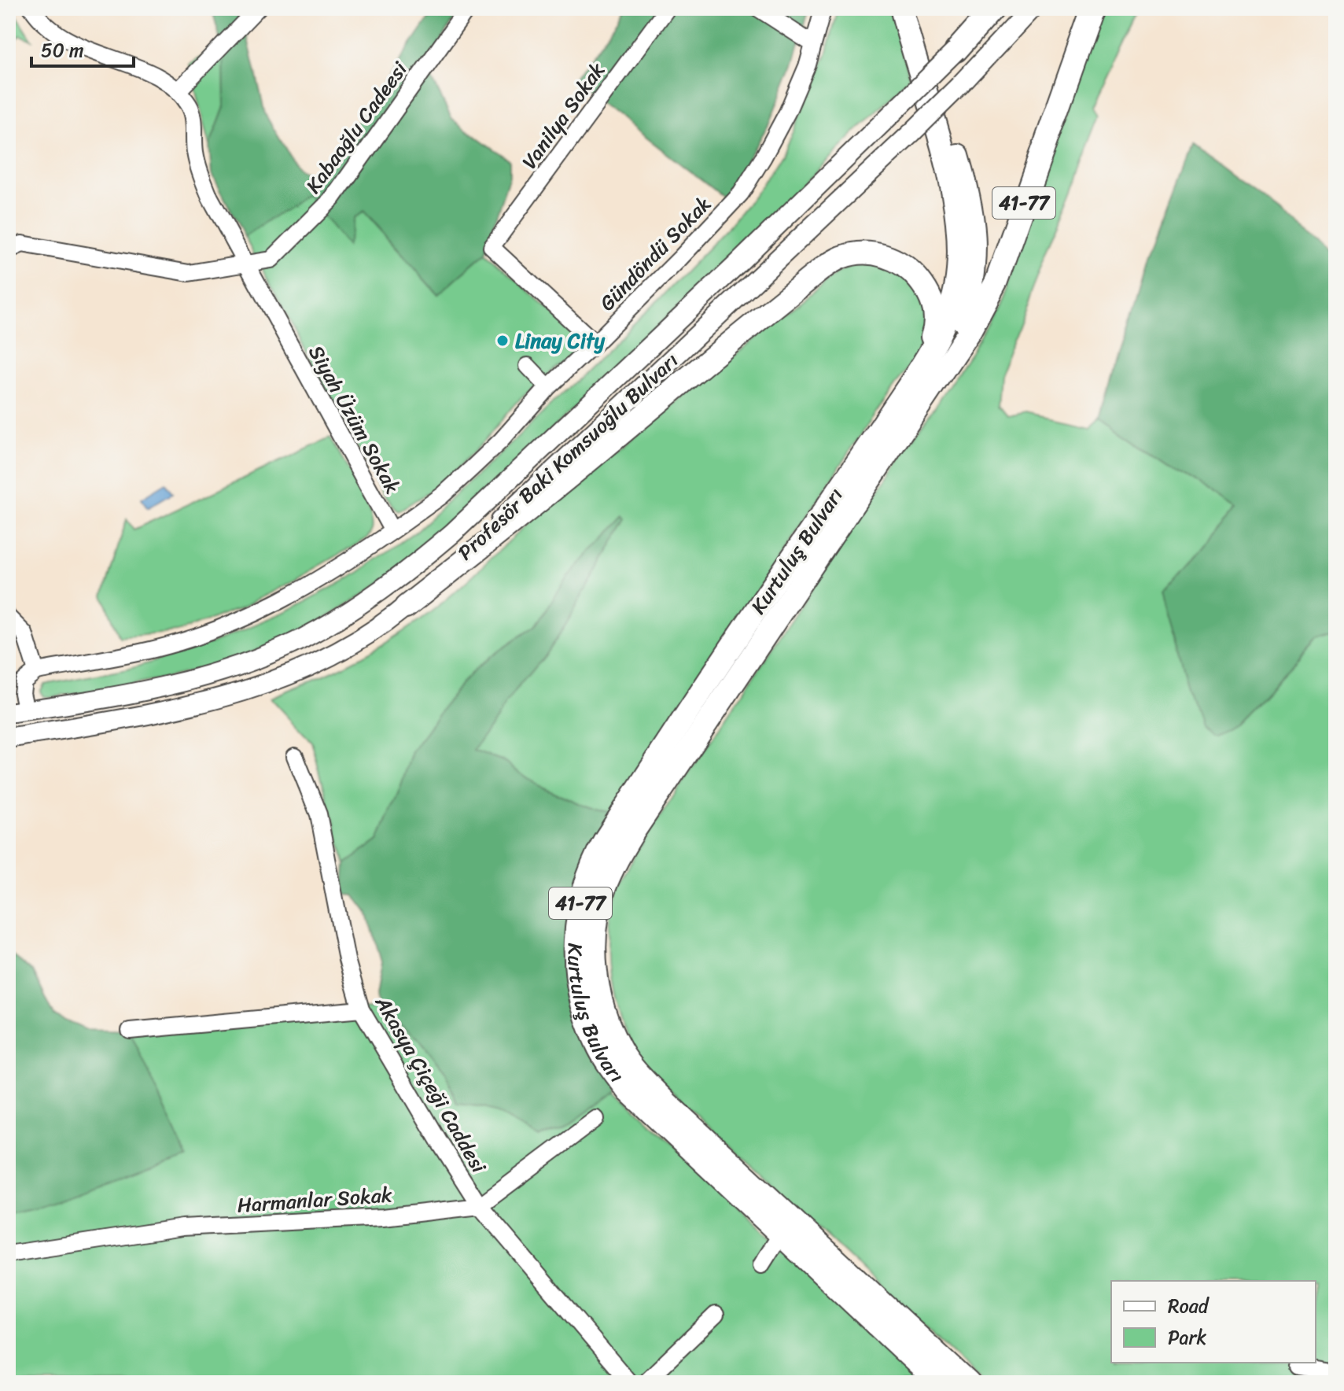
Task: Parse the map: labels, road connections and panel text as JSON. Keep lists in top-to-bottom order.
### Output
{
  "streets": {
    "highway": ["41-77", "Profesör Baki Komsuoğlu Bulvarı", "Kurtuluş Bulvarı"],
    "street": [
      "Vanilya Sokak",
      "Kabaoğlu Cadeesi",
      "Gündöndü Sokak",
      "Siyah Üzüm Sokak",
      "Akasya Çiçeği Caddesi",
      "Harmanlar Sokak"
    ]
  },
  "crossings": [
    ["Vanilya Sokak", "Gündöndü Sokak"],
    ["Kabaoğlu Cadeesi", "Siyah Üzüm Sokak"],
    ["41-77", "Kurtuluş Bulvarı"],
    ["Gündöndü Sokak", "Siyah Üzüm Sokak"],
    ["Akasya Çiçeği Caddesi", "Harmanlar Sokak"]
  ],
  "places": ["Linay City"],
  "legend": ["Road", "Park"],
  "scale_bar": "50 m"
}
